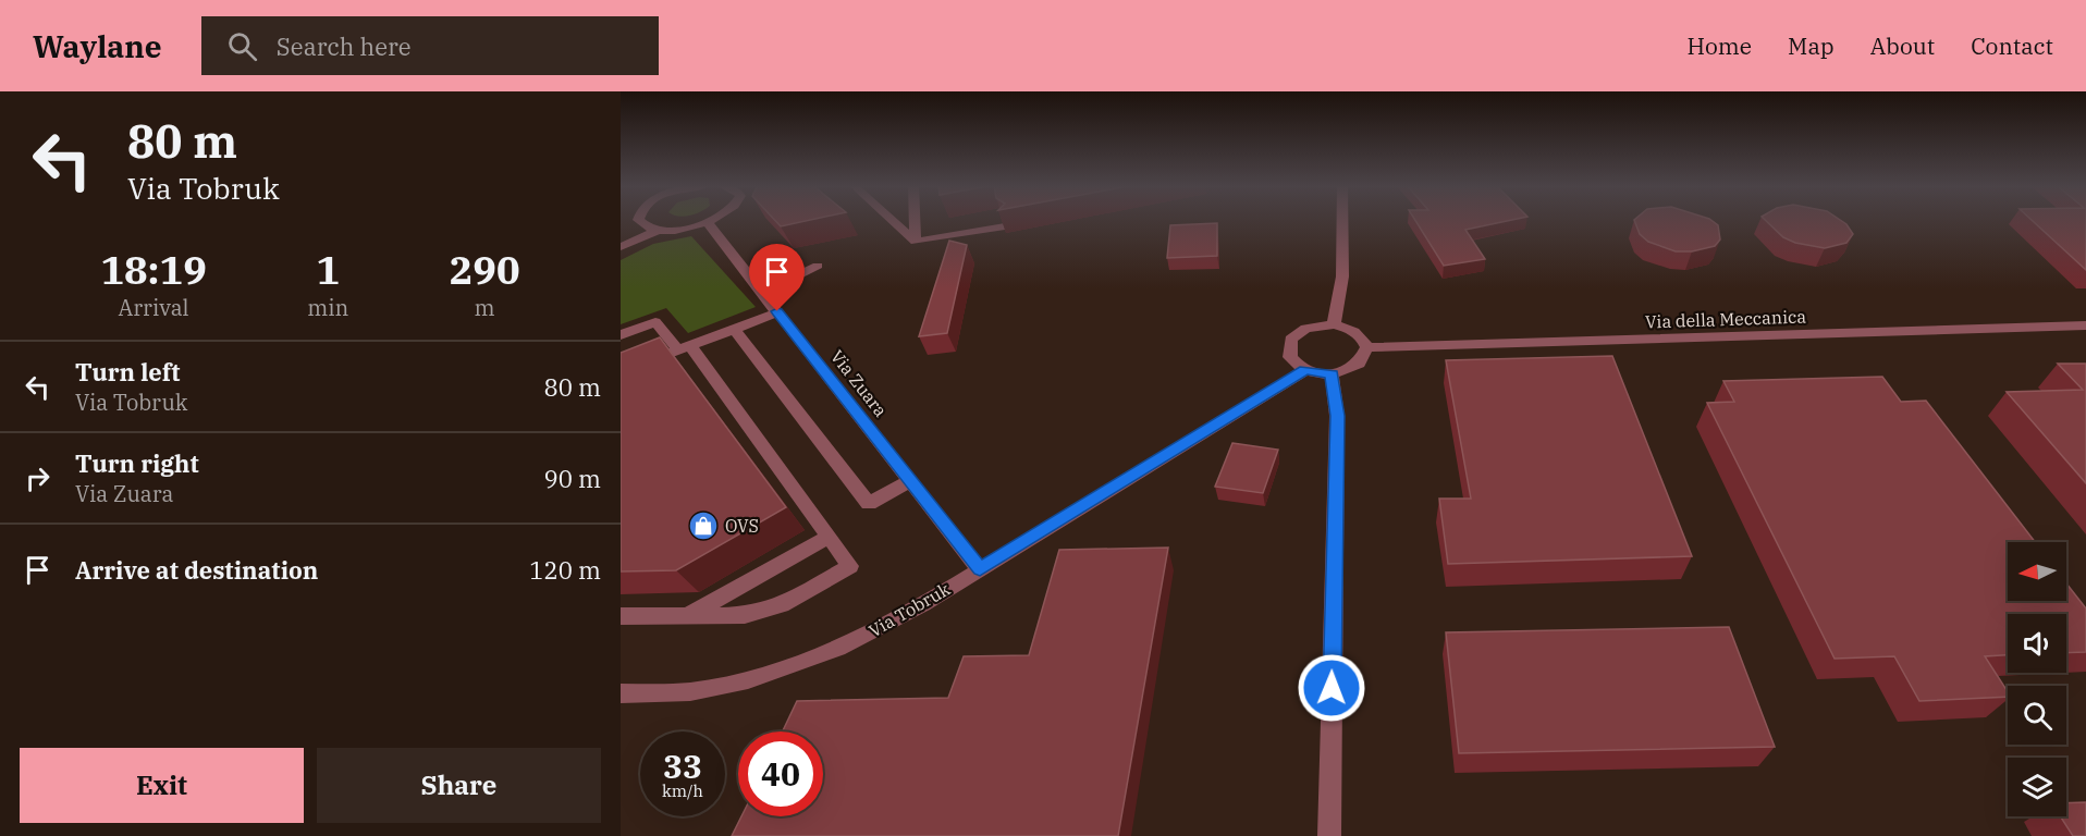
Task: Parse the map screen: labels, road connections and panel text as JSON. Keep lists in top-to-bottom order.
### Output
{
  "streets": {
    "street": ["Via della Meccanica", "Via Zuara", "Via Tobruk"]
  },
  "crossings": [
    ["Via della Meccanica", "Via Tobruk"],
    ["Via Zuara", "Via Tobruk"]
  ],
  "places": {
    "shop": ["OVS"]
  },
  "north": "left",
  "page": {
    "header": "Waylane",
    "search": "Search here",
    "nav": [
      "Home",
      "Map",
      "About",
      "Contact"
    ],
    "turn": ["80 m", "Via Tobruk"],
    "eta": [
      "18:19",
      "Arrival",
      "1",
      "min",
      "290",
      "m"
    ],
    "list": [
      {
        "name": "Turn left",
        "note": "Via Tobruk",
        "value": "80 m"
      },
      {
        "name": "Turn right",
        "note": "Via Zuara",
        "value": "90 m"
      },
      {
        "name": "Arrive at destination",
        "value": "120 m"
      }
    ],
    "speed": "33 km/h",
    "limit": "40",
    "buttons": ["Exit", "Share"]
  }
}
